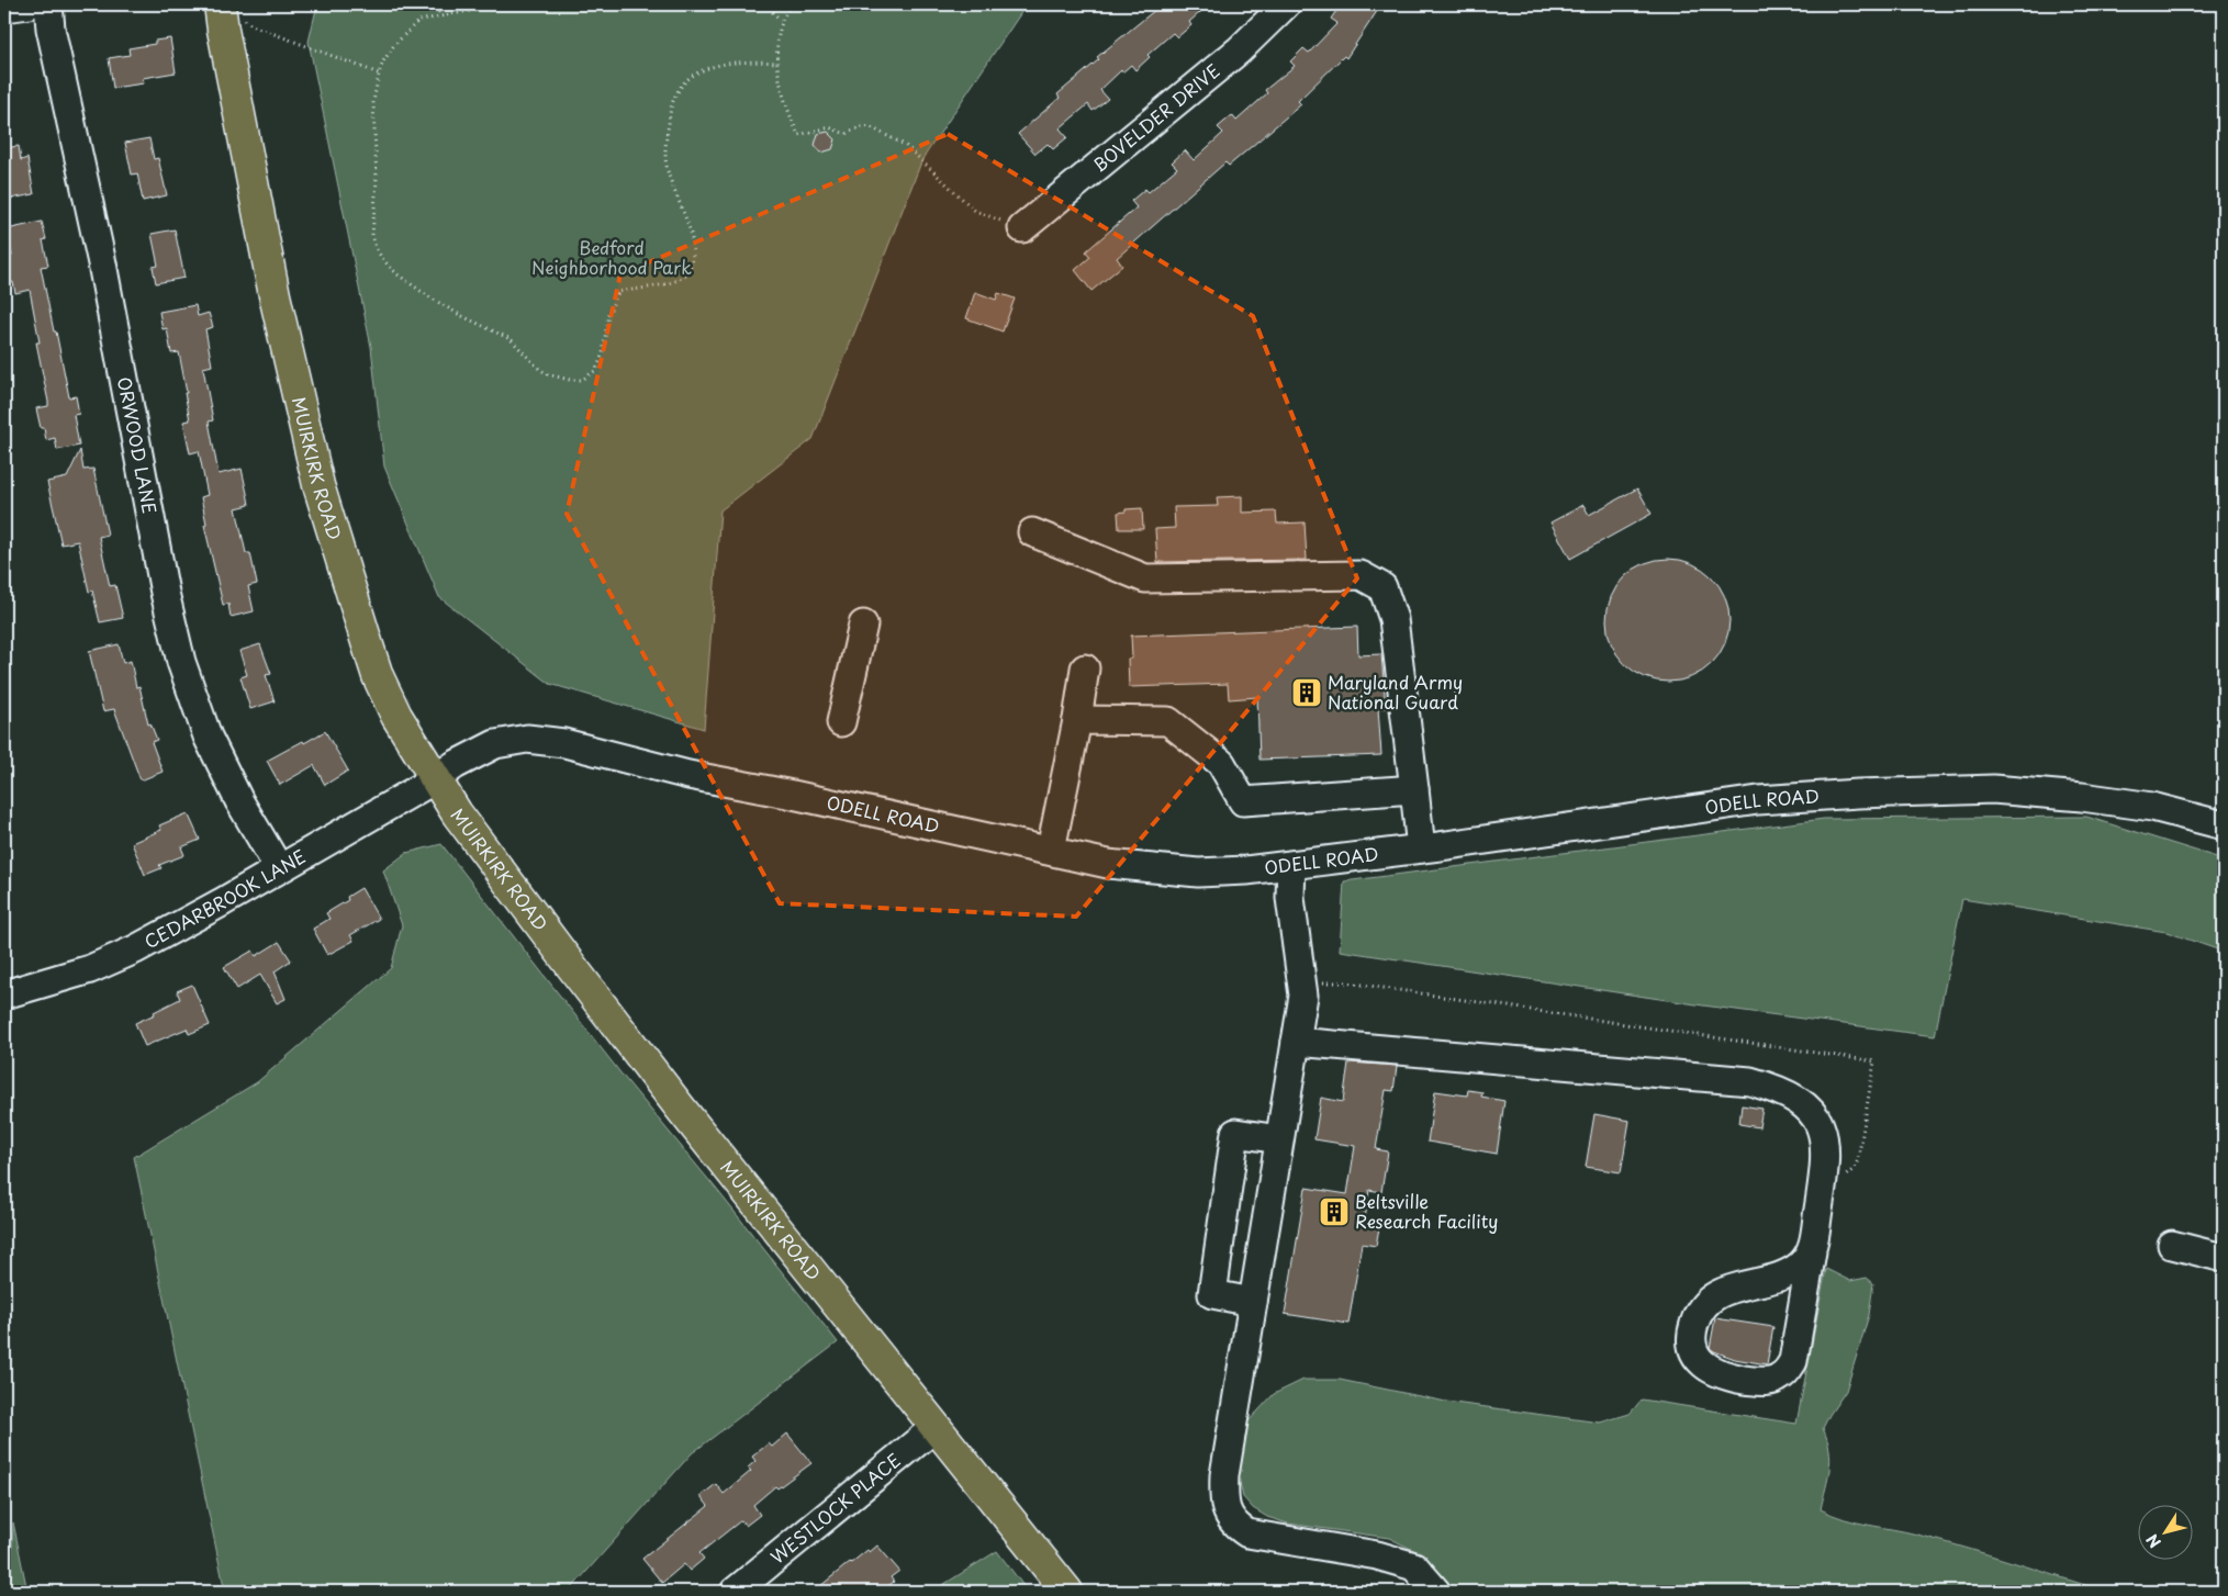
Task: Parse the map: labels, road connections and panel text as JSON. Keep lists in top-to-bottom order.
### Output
{
  "streets": {
    "main road": ["MUIRKIRK ROAD"],
    "street": [
      "BOVELDER DRIVE",
      "ORWOOD LANE",
      "ODELL ROAD",
      "CEDARBROOK LANE",
      "WESTLOCK PLACE"
    ]
  },
  "crossings": [
    ["ORWOOD LANE", "CEDARBROOK LANE"],
    ["MUIRKIRK ROAD", "ODELL ROAD"],
    ["MUIRKIRK ROAD", "CEDARBROOK LANE"],
    ["MUIRKIRK ROAD", "WESTLOCK PLACE"],
    ["ODELL ROAD", "CEDARBROOK LANE"]
  ],
  "parks": ["Bedford Neighborhood Park"],
  "places": {
    "building": ["Maryland Army National Guard", "Beltsville Research Facility"]
  },
  "north": "bottom left"
}
